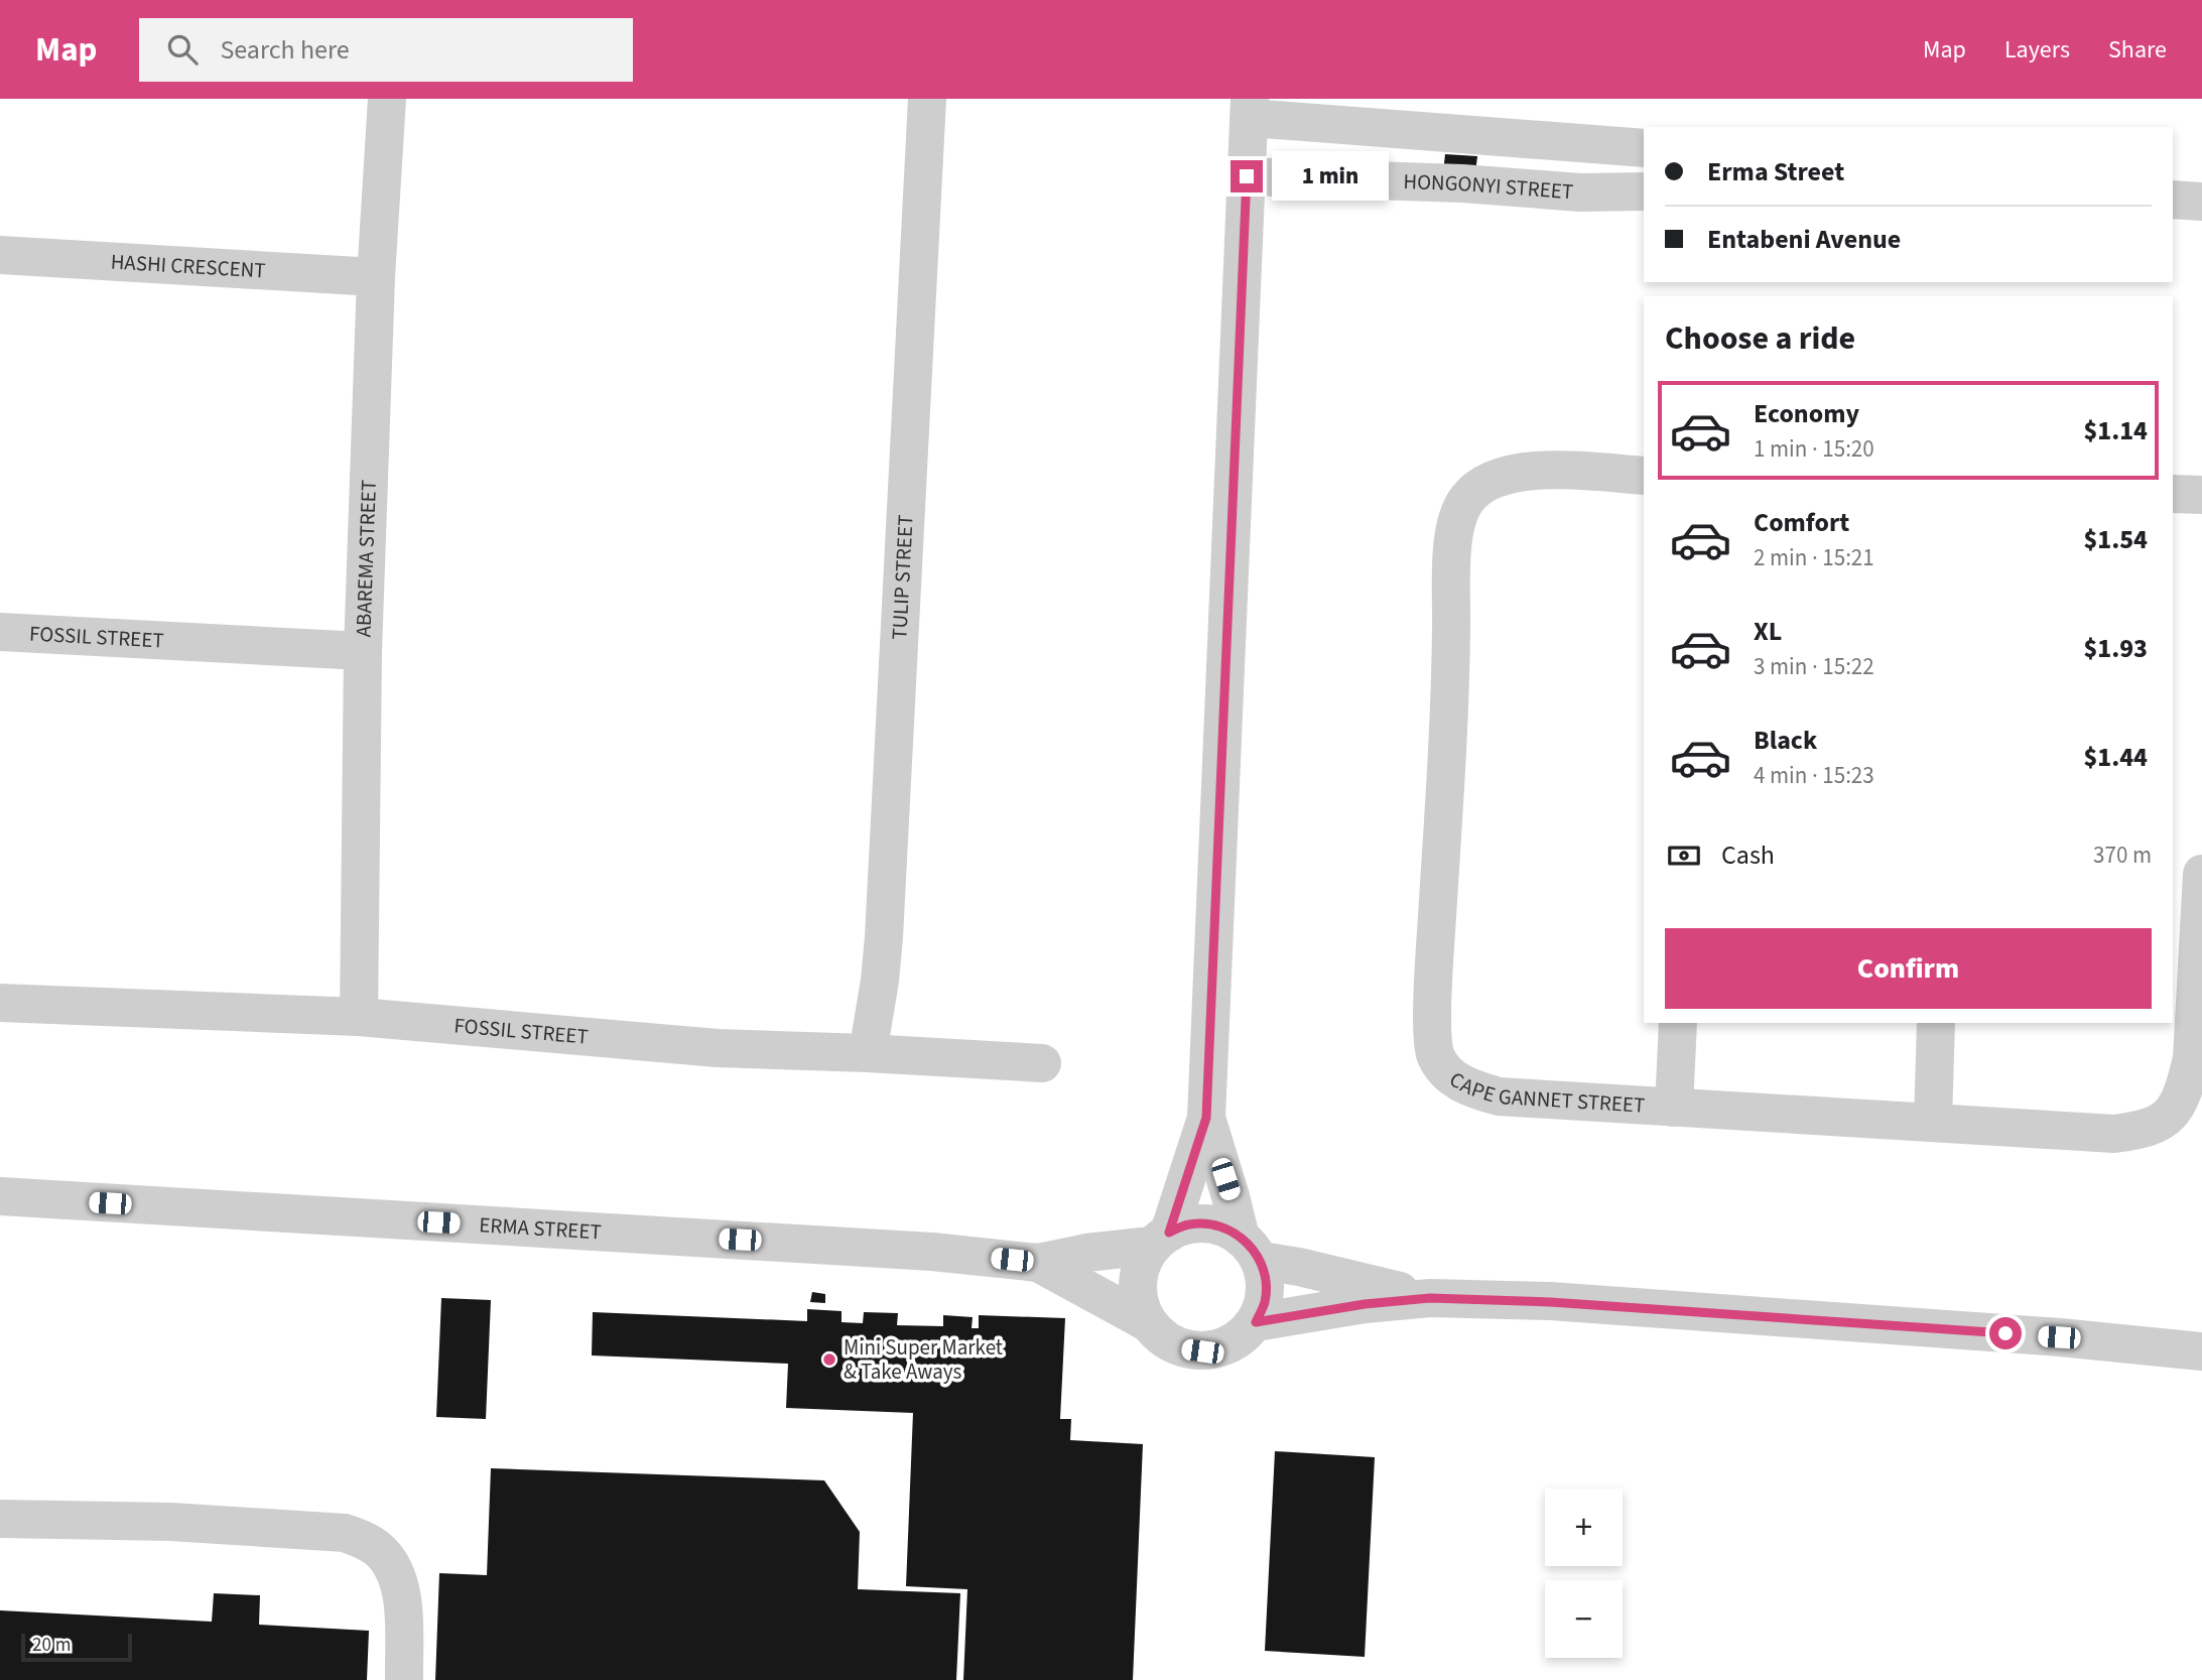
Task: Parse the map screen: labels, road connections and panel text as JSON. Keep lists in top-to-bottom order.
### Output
{
  "streets": {
    "street": [
      "HONGONYI STREET",
      "HASHI CRESCENT",
      "ABAREMA STREET",
      "TULIP STREET",
      "FOSSIL STREET",
      "CAPE GANNET STREET",
      "ERMA STREET"
    ]
  },
  "crossings": [
    ["HASHI CRESCENT", "ABAREMA STREET"],
    ["ABAREMA STREET", "FOSSIL STREET"],
    ["TULIP STREET", "FOSSIL STREET"]
  ],
  "places": ["Mini Super Market & Take Aways"],
  "scale_bar": "20 m",
  "page": {
    "header": "Map",
    "search": "Search here",
    "nav": ["Map", "Layers", "Share"],
    "banner": ["Erma Street", "Entabeni Avenue"],
    "bubble": "1 min",
    "heading": "Choose a ride",
    "list": [
      {
        "name": "Economy",
        "note": "1 min · 15:20",
        "value": "$1.14"
      },
      {
        "name": "Comfort",
        "note": "2 min · 15:21",
        "value": "$1.54"
      },
      {
        "name": "XL",
        "note": "3 min · 15:22",
        "value": "$1.93"
      },
      {
        "name": "Black",
        "note": "4 min · 15:23",
        "value": "$1.44"
      }
    ],
    "pay": ["Cash", "370 m"],
    "buttons": "Confirm",
    "map_buttons": ["+", "−"],
    "scale": "20 m"
  }
}
